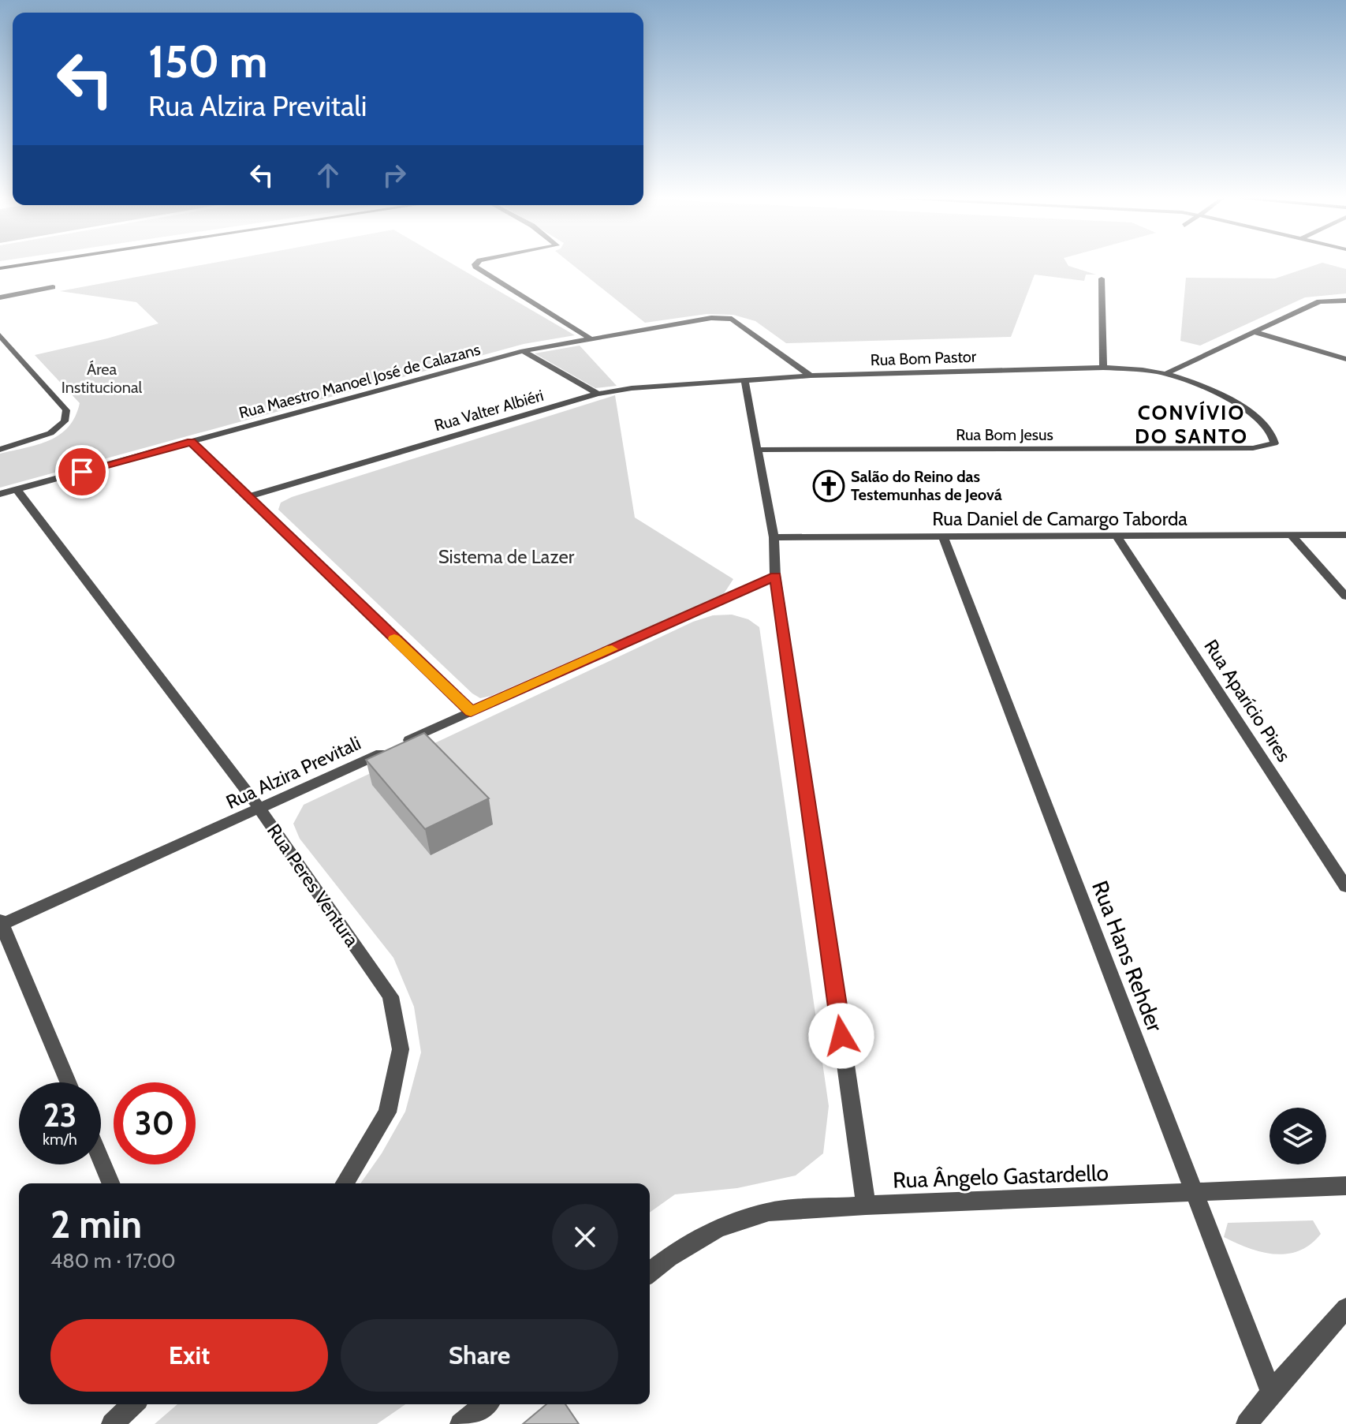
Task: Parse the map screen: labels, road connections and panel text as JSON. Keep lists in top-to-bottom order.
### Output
{
  "streets": {
    "street": [
      "Rua Bom Pastor",
      "Rua Maestro Manoel José de Calazans",
      "Rua Valter Albiéri",
      "Rua Bom Jesus",
      "Rua Daniel de Camargo Taborda",
      "Rua Aparício Pires",
      "Rua Alzira Previtali",
      "Rua Peres Ventura",
      "Rua Hans Rehder",
      "Rua Ângelo Gastardello"
    ]
  },
  "crossings": [
    ["Rua Bom Pastor", "Rua Maestro Manoel José de Calazans"],
    ["Rua Bom Pastor", "Rua Valter Albiéri"],
    ["Rua Bom Pastor", "Rua Bom Jesus"],
    ["Rua Maestro Manoel José de Calazans", "Rua Peres Ventura"],
    ["Rua Daniel de Camargo Taborda", "Rua Aparício Pires"],
    ["Rua Daniel de Camargo Taborda", "Rua Hans Rehder"],
    ["Rua Alzira Previtali", "Rua Peres Ventura"],
    ["Rua Hans Rehder", "Rua Ângelo Gastardello"]
  ],
  "districts": ["CONVÍVIO DO SANTO"],
  "parks": ["Área Institucional", "Sistema de Lazer"],
  "places": {
    "church": ["Salão do Reino das Testemunhas de Jeová"]
  },
  "page": {
    "turn": ["150 m", "Rua Alzira Previtali"],
    "speed": "23 km/h",
    "limit": "30",
    "heading": ["2 min", "480 m · 17:00"],
    "buttons": ["Exit", "Share"]
  }
}
